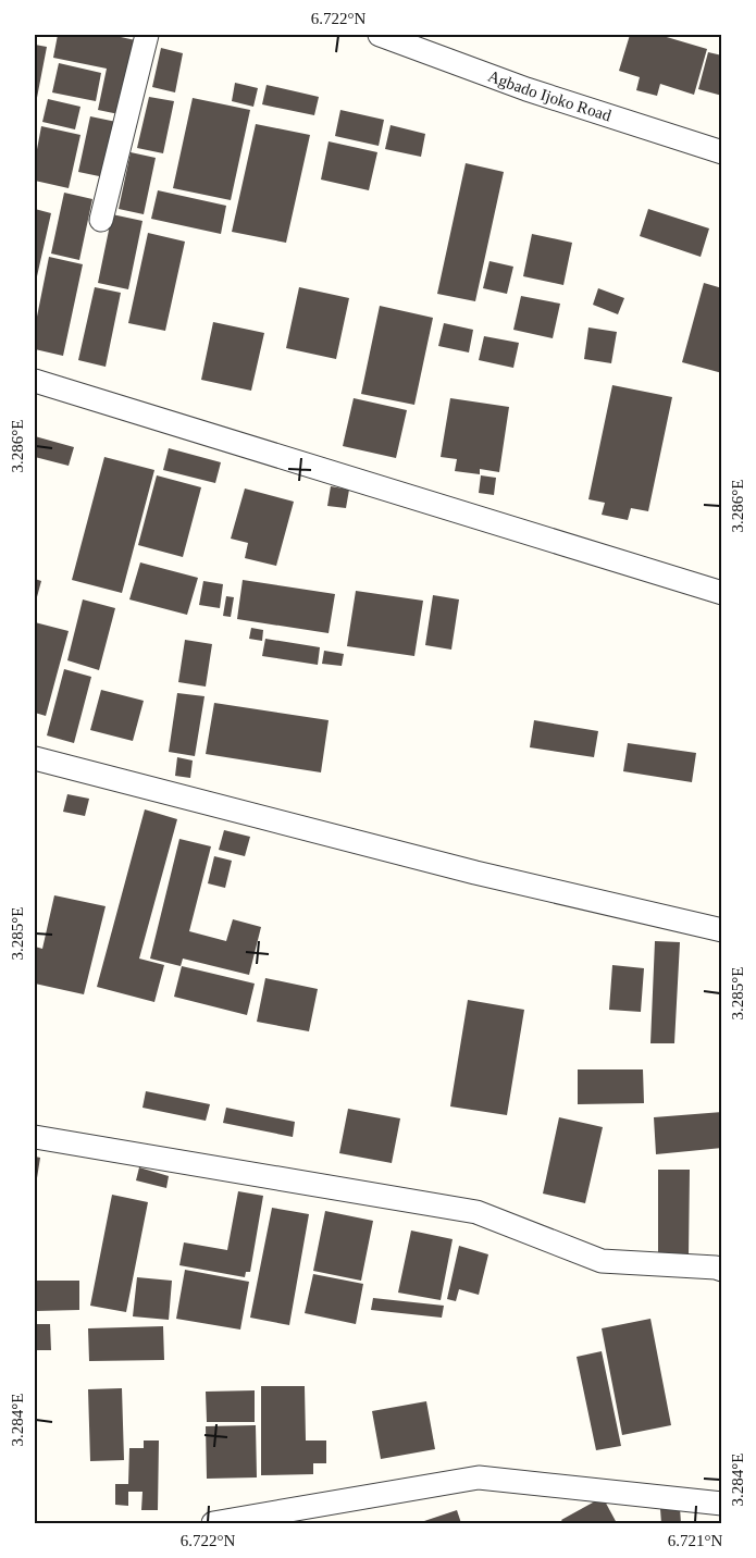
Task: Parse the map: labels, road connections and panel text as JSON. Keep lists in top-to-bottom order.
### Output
{
  "streets": {
    "street": ["Agbado Ijoko Road"]
  },
  "coordinates": [
    "6.722°N",
    "3.286°E",
    "3.285°E",
    "3.284°E",
    "6.721°N"
  ]
}
